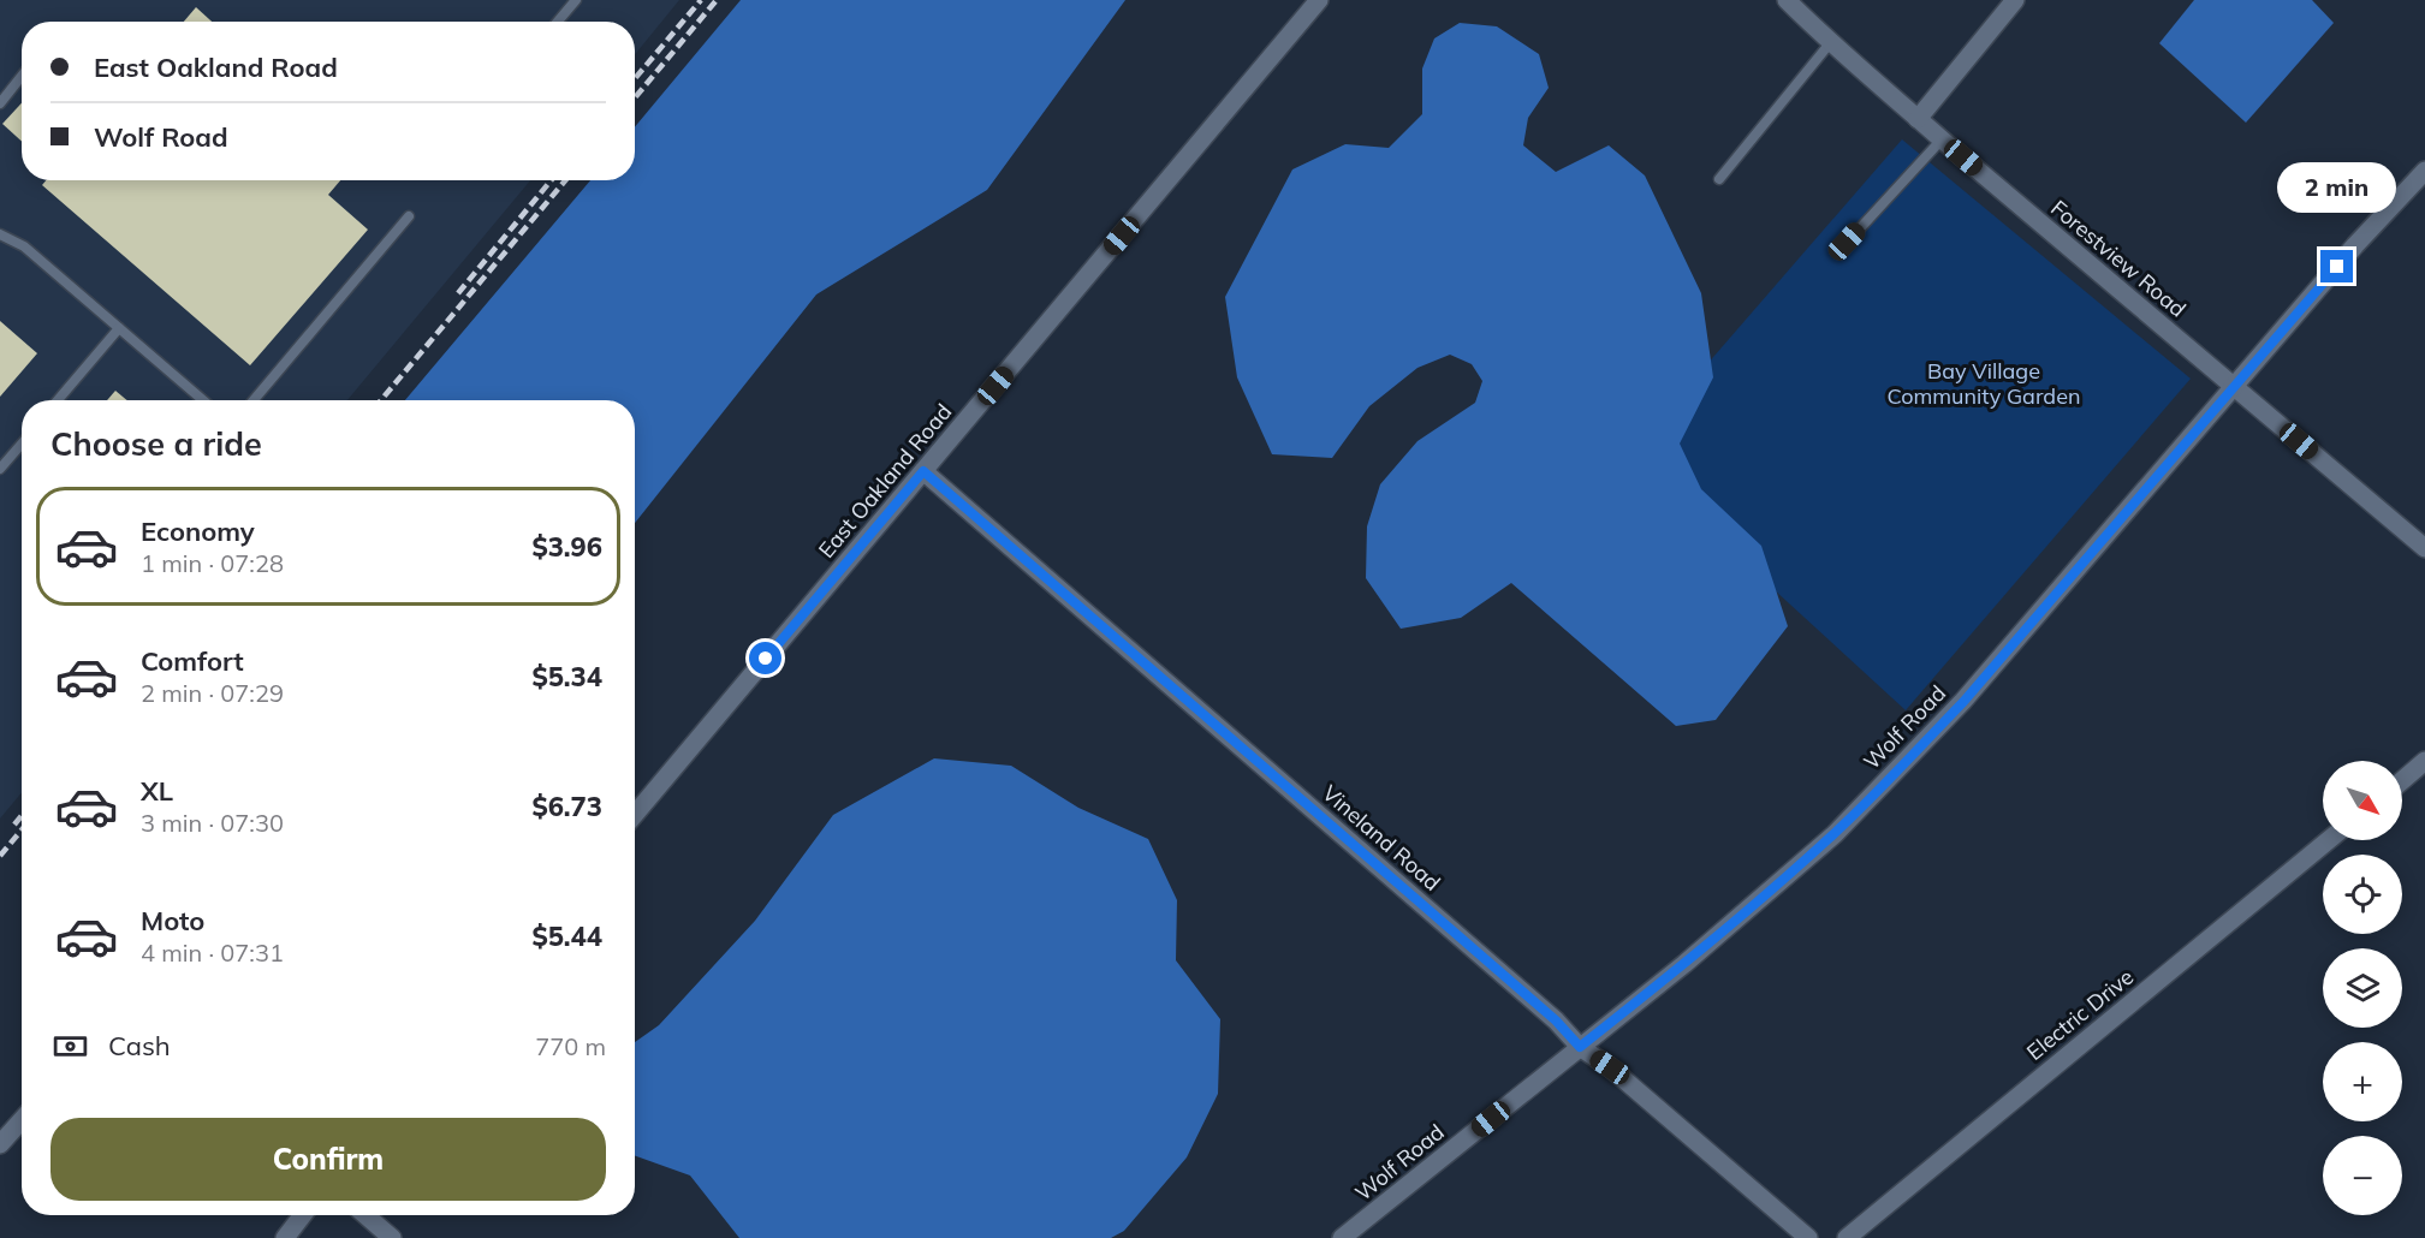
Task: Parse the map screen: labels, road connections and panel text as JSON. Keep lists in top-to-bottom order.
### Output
{
  "streets": {
    "street": [
      "Forestview Road",
      "East Oakland Road",
      "Wolf Road",
      "Vineland Road",
      "Electric Drive"
    ]
  },
  "crossings": [
    ["Forestview Road", "Wolf Road"],
    ["East Oakland Road", "Vineland Road"],
    ["Wolf Road", "Vineland Road"]
  ],
  "parks": ["Bay Village Community Garden"],
  "north": "bottom right",
  "page": {
    "banner": ["East Oakland Road", "Wolf Road"],
    "bubble": "2 min",
    "heading": "Choose a ride",
    "list": [
      {
        "name": "Economy",
        "note": "1 min · 07:28",
        "value": "$3.96"
      },
      {
        "name": "Comfort",
        "note": "2 min · 07:29",
        "value": "$5.34"
      },
      {
        "name": "XL",
        "note": "3 min · 07:30",
        "value": "$6.73"
      },
      {
        "name": "Moto",
        "note": "4 min · 07:31",
        "value": "$5.44"
      }
    ],
    "map_buttons": ["+", "−"],
    "pay": ["Cash", "770 m"],
    "buttons": "Confirm"
  }
}
